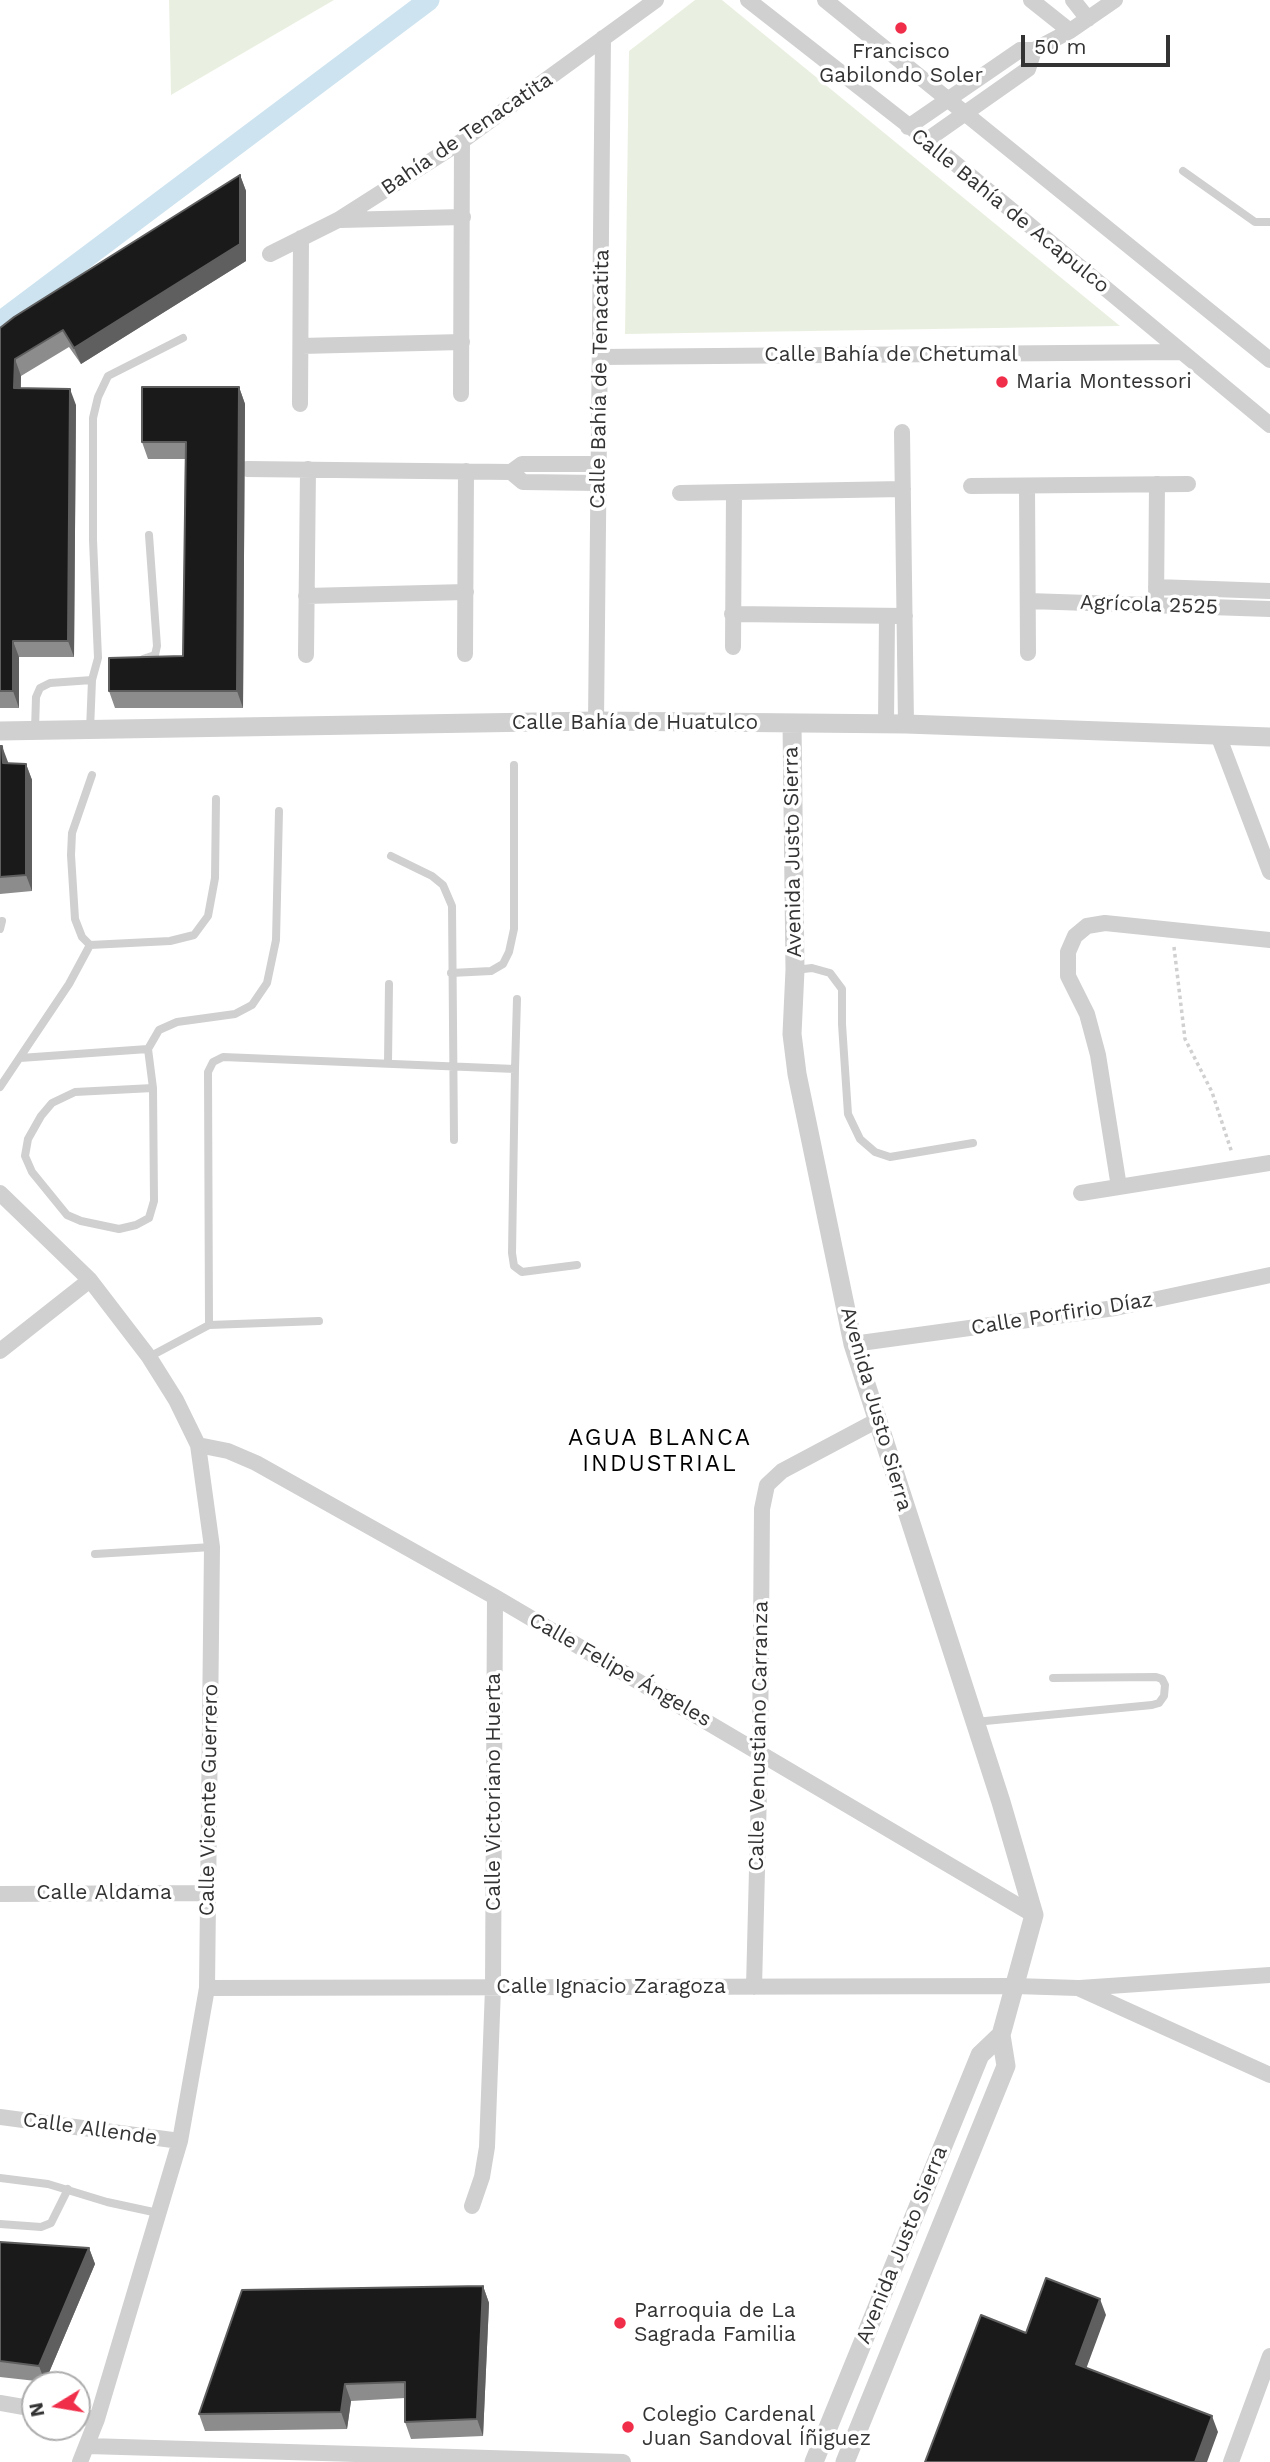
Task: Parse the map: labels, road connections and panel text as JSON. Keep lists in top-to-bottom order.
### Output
{
  "streets": {
    "street": [
      "Bahía de Tenacatita",
      "Calle Bahía de Acapulco",
      "Calle Bahía de Chetumal",
      "Calle Bahía de Tenacatita",
      "Agrícola 2525",
      "Calle Bahía de Huatulco",
      "Avenida Justo Sierra",
      "Calle Porfirio Díaz",
      "Calle Felipe Ángeles",
      "Calle Venustiano Carranza",
      "Calle Victoriano Huerta",
      "Calle Vicente Guerrero",
      "Calle Aldama",
      "Calle Ignacio Zaragoza",
      "Calle Allende"
    ]
  },
  "crossings": [
    ["Bahía de Tenacatita", "Calle Bahía de Tenacatita"],
    ["Calle Bahía de Acapulco", "Calle Bahía de Chetumal"],
    ["Calle Bahía de Chetumal", "Calle Bahía de Tenacatita"],
    ["Calle Bahía de Tenacatita", "Calle Bahía de Huatulco"],
    ["Calle Bahía de Huatulco", "Avenida Justo Sierra"],
    ["Avenida Justo Sierra", "Calle Porfirio Díaz"],
    ["Avenida Justo Sierra", "Calle Felipe Ángeles"],
    ["Avenida Justo Sierra", "Calle Venustiano Carranza"],
    ["Avenida Justo Sierra", "Calle Ignacio Zaragoza"],
    ["Calle Felipe Ángeles", "Calle Venustiano Carranza"],
    ["Calle Felipe Ángeles", "Calle Victoriano Huerta"],
    ["Calle Felipe Ángeles", "Calle Vicente Guerrero"],
    ["Calle Venustiano Carranza", "Calle Ignacio Zaragoza"],
    ["Calle Victoriano Huerta", "Calle Ignacio Zaragoza"],
    ["Calle Vicente Guerrero", "Calle Aldama"],
    ["Calle Vicente Guerrero", "Calle Ignacio Zaragoza"],
    ["Calle Vicente Guerrero", "Calle Allende"]
  ],
  "districts": ["AGUA BLANCA INDUSTRIAL"],
  "places": [
    "Francisco Gabilondo Soler",
    "Maria Montessori",
    "Parroquia de La Sagrada Familia",
    "Colegio Cardenal Juan Sandoval Íñiguez"
  ],
  "scale_bar": "50 m",
  "north": "left"
}
